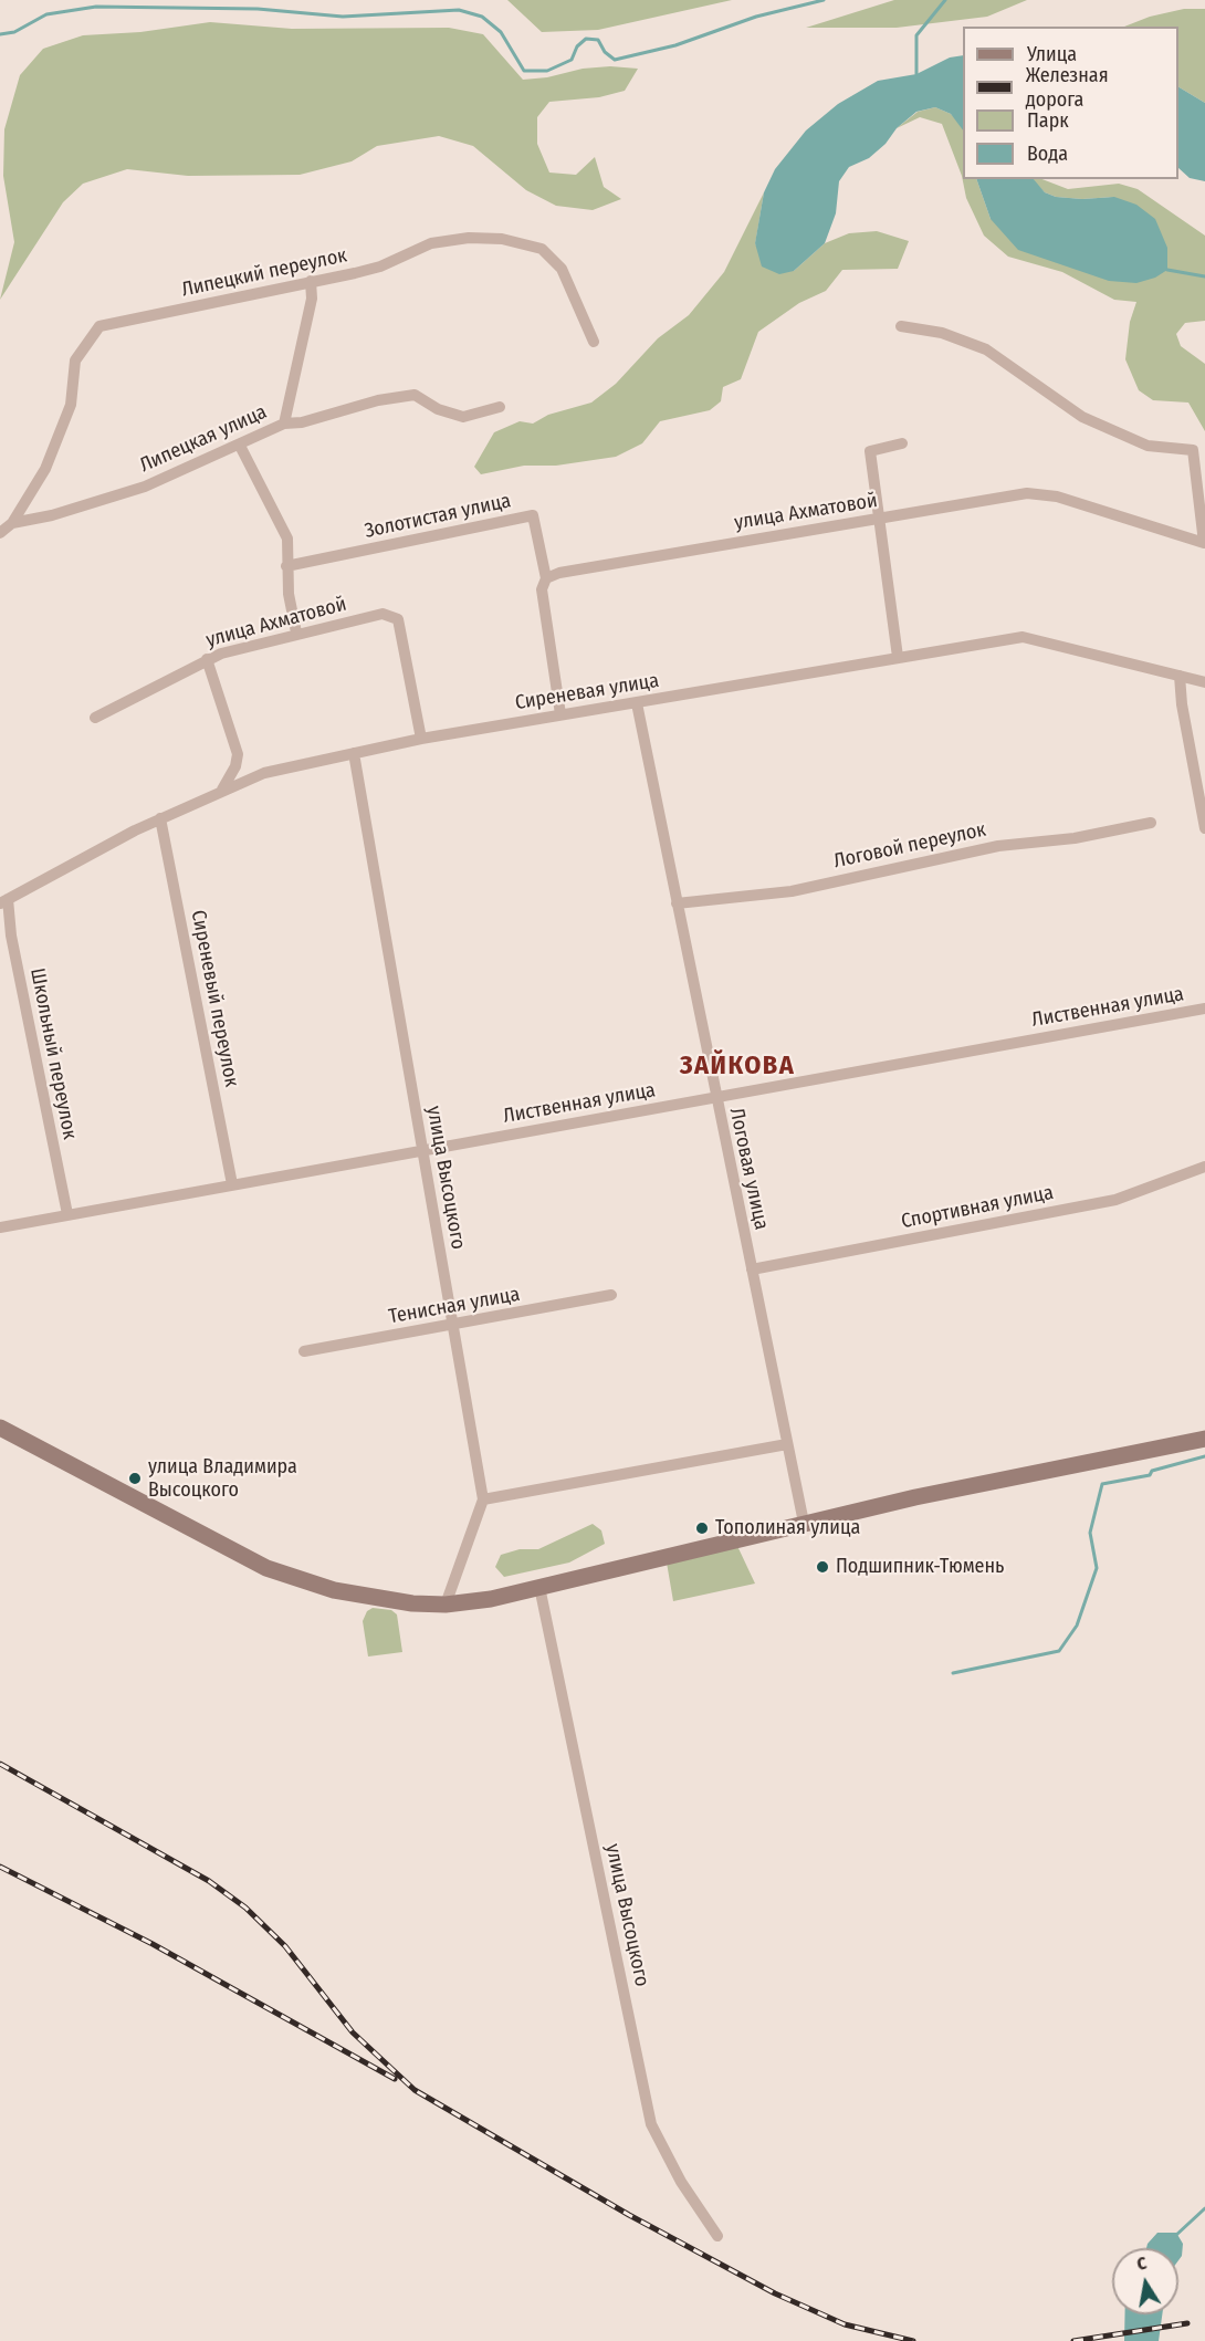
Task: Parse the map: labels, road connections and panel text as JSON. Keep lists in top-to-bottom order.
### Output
{
  "streets": {
    "street": [
      "Липецкий переулок",
      "Липецкая улица",
      "улица Ахматовой",
      "Золотистая улица",
      "Сиреневая улица",
      "Логовой переулок",
      "Сиреневый переулок",
      "Лиственная улица",
      "Школьный переулок",
      "Логовая улица",
      "улица Высоцкого",
      "Спортивная улица",
      "Тенисная улица"
    ]
  },
  "crossings": [
    ["Липецкий переулок", "Липецкая улица"],
    ["улица Ахматовой", "Золотистая улица"],
    ["улица Ахматовой", "Сиреневая улица"],
    ["Сиреневая улица", "Сиреневый переулок"],
    ["Сиреневая улица", "Школьный переулок"],
    ["Сиреневая улица", "Логовая улица"],
    ["Сиреневая улица", "улица Высоцкого"],
    ["Логовой переулок", "Логовая улица"],
    ["Сиреневый переулок", "Лиственная улица"],
    ["Лиственная улица", "Школьный переулок"],
    ["Лиственная улица", "Логовая улица"],
    ["Лиственная улица", "улица Высоцкого"],
    ["Логовая улица", "Спортивная улица"],
    ["улица Высоцкого", "Тенисная улица"]
  ],
  "districts": ["ЗАЙКОВА"],
  "places": ["улица Владимира Высоцкого", "Тополиная улица", "Подшипник-Тюмень"],
  "legend": [
    "Улица",
    "Железная дорога",
    "Парк",
    "Вода"
  ],
  "north": "top"
}
